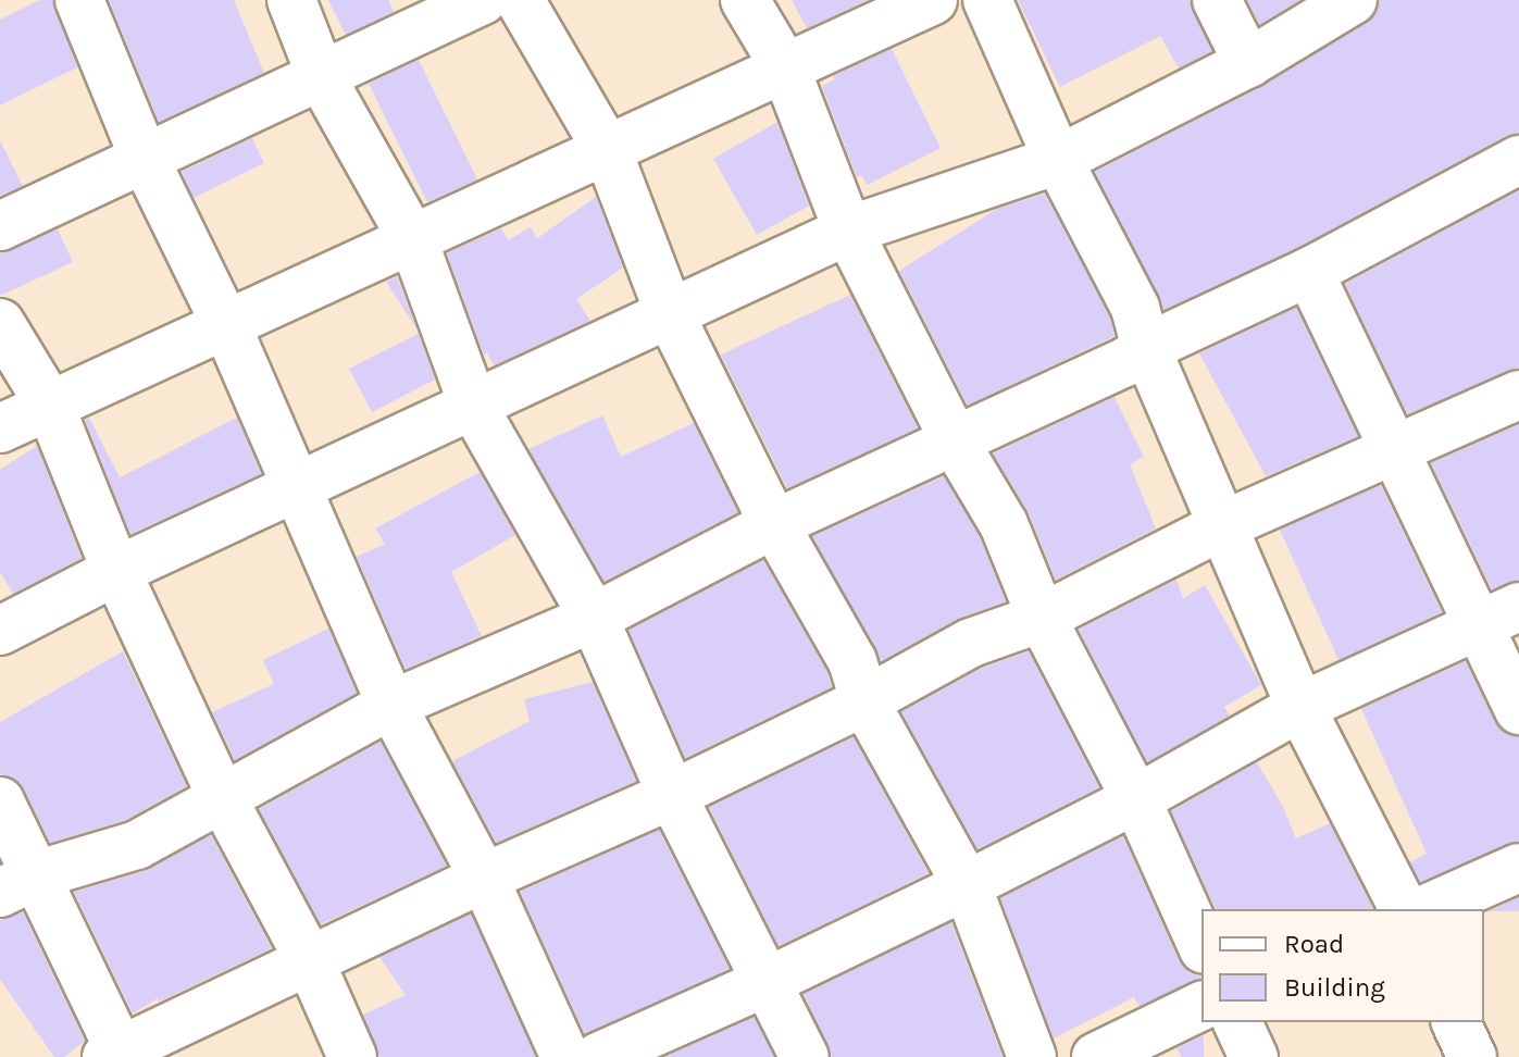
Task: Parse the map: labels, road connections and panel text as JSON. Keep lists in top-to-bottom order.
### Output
{
  "legend": ["Road", "Building"]
}
